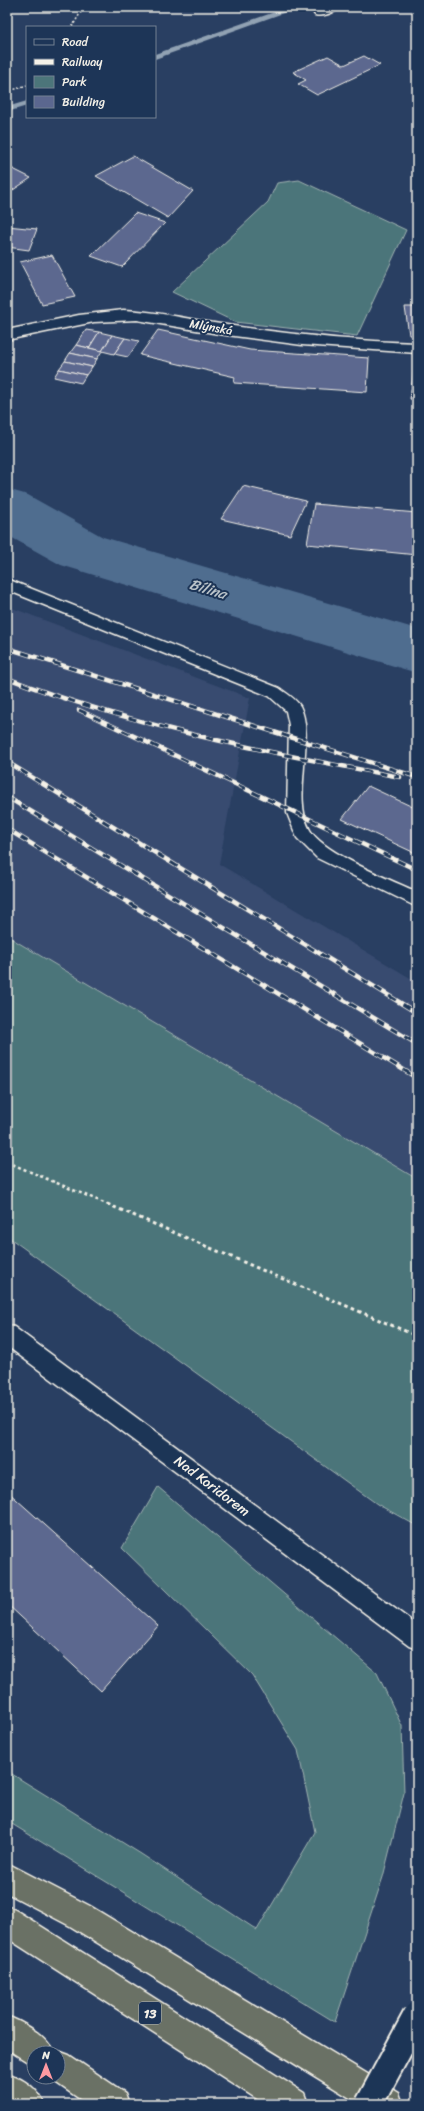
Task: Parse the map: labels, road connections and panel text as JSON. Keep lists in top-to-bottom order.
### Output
{
  "streets": {
    "highway": ["13"],
    "street": ["Mlýnská"],
    "lane": ["Nad Koridorem"]
  },
  "water": ["Bílina"],
  "legend": [
    "Road",
    "Railway",
    "Park",
    "Building"
  ],
  "north": "top"
}
